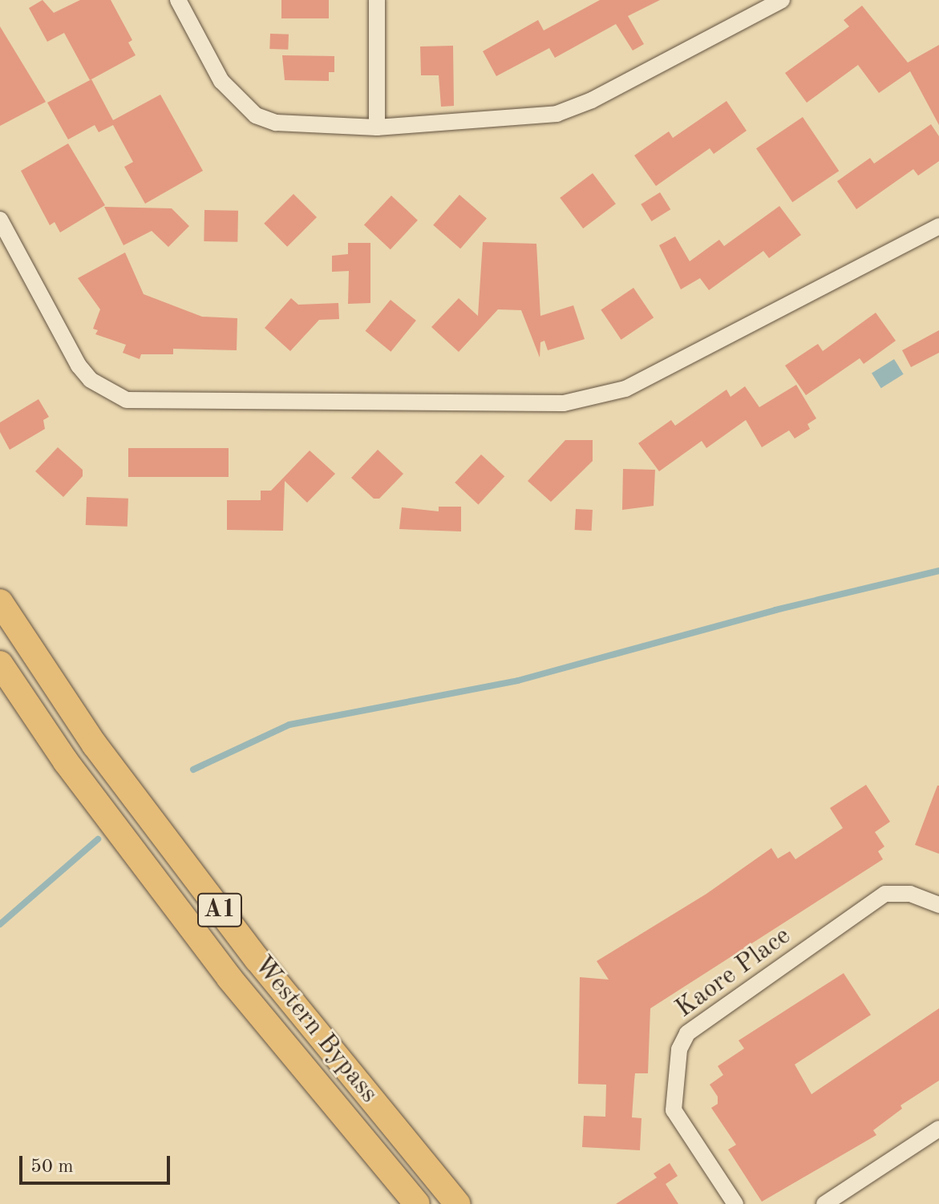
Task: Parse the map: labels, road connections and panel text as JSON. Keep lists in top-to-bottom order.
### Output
{
  "streets": {
    "highway": ["A1", "Western Bypass"],
    "street": ["Kaore Place"]
  },
  "scale_bar": "50 m"
}
